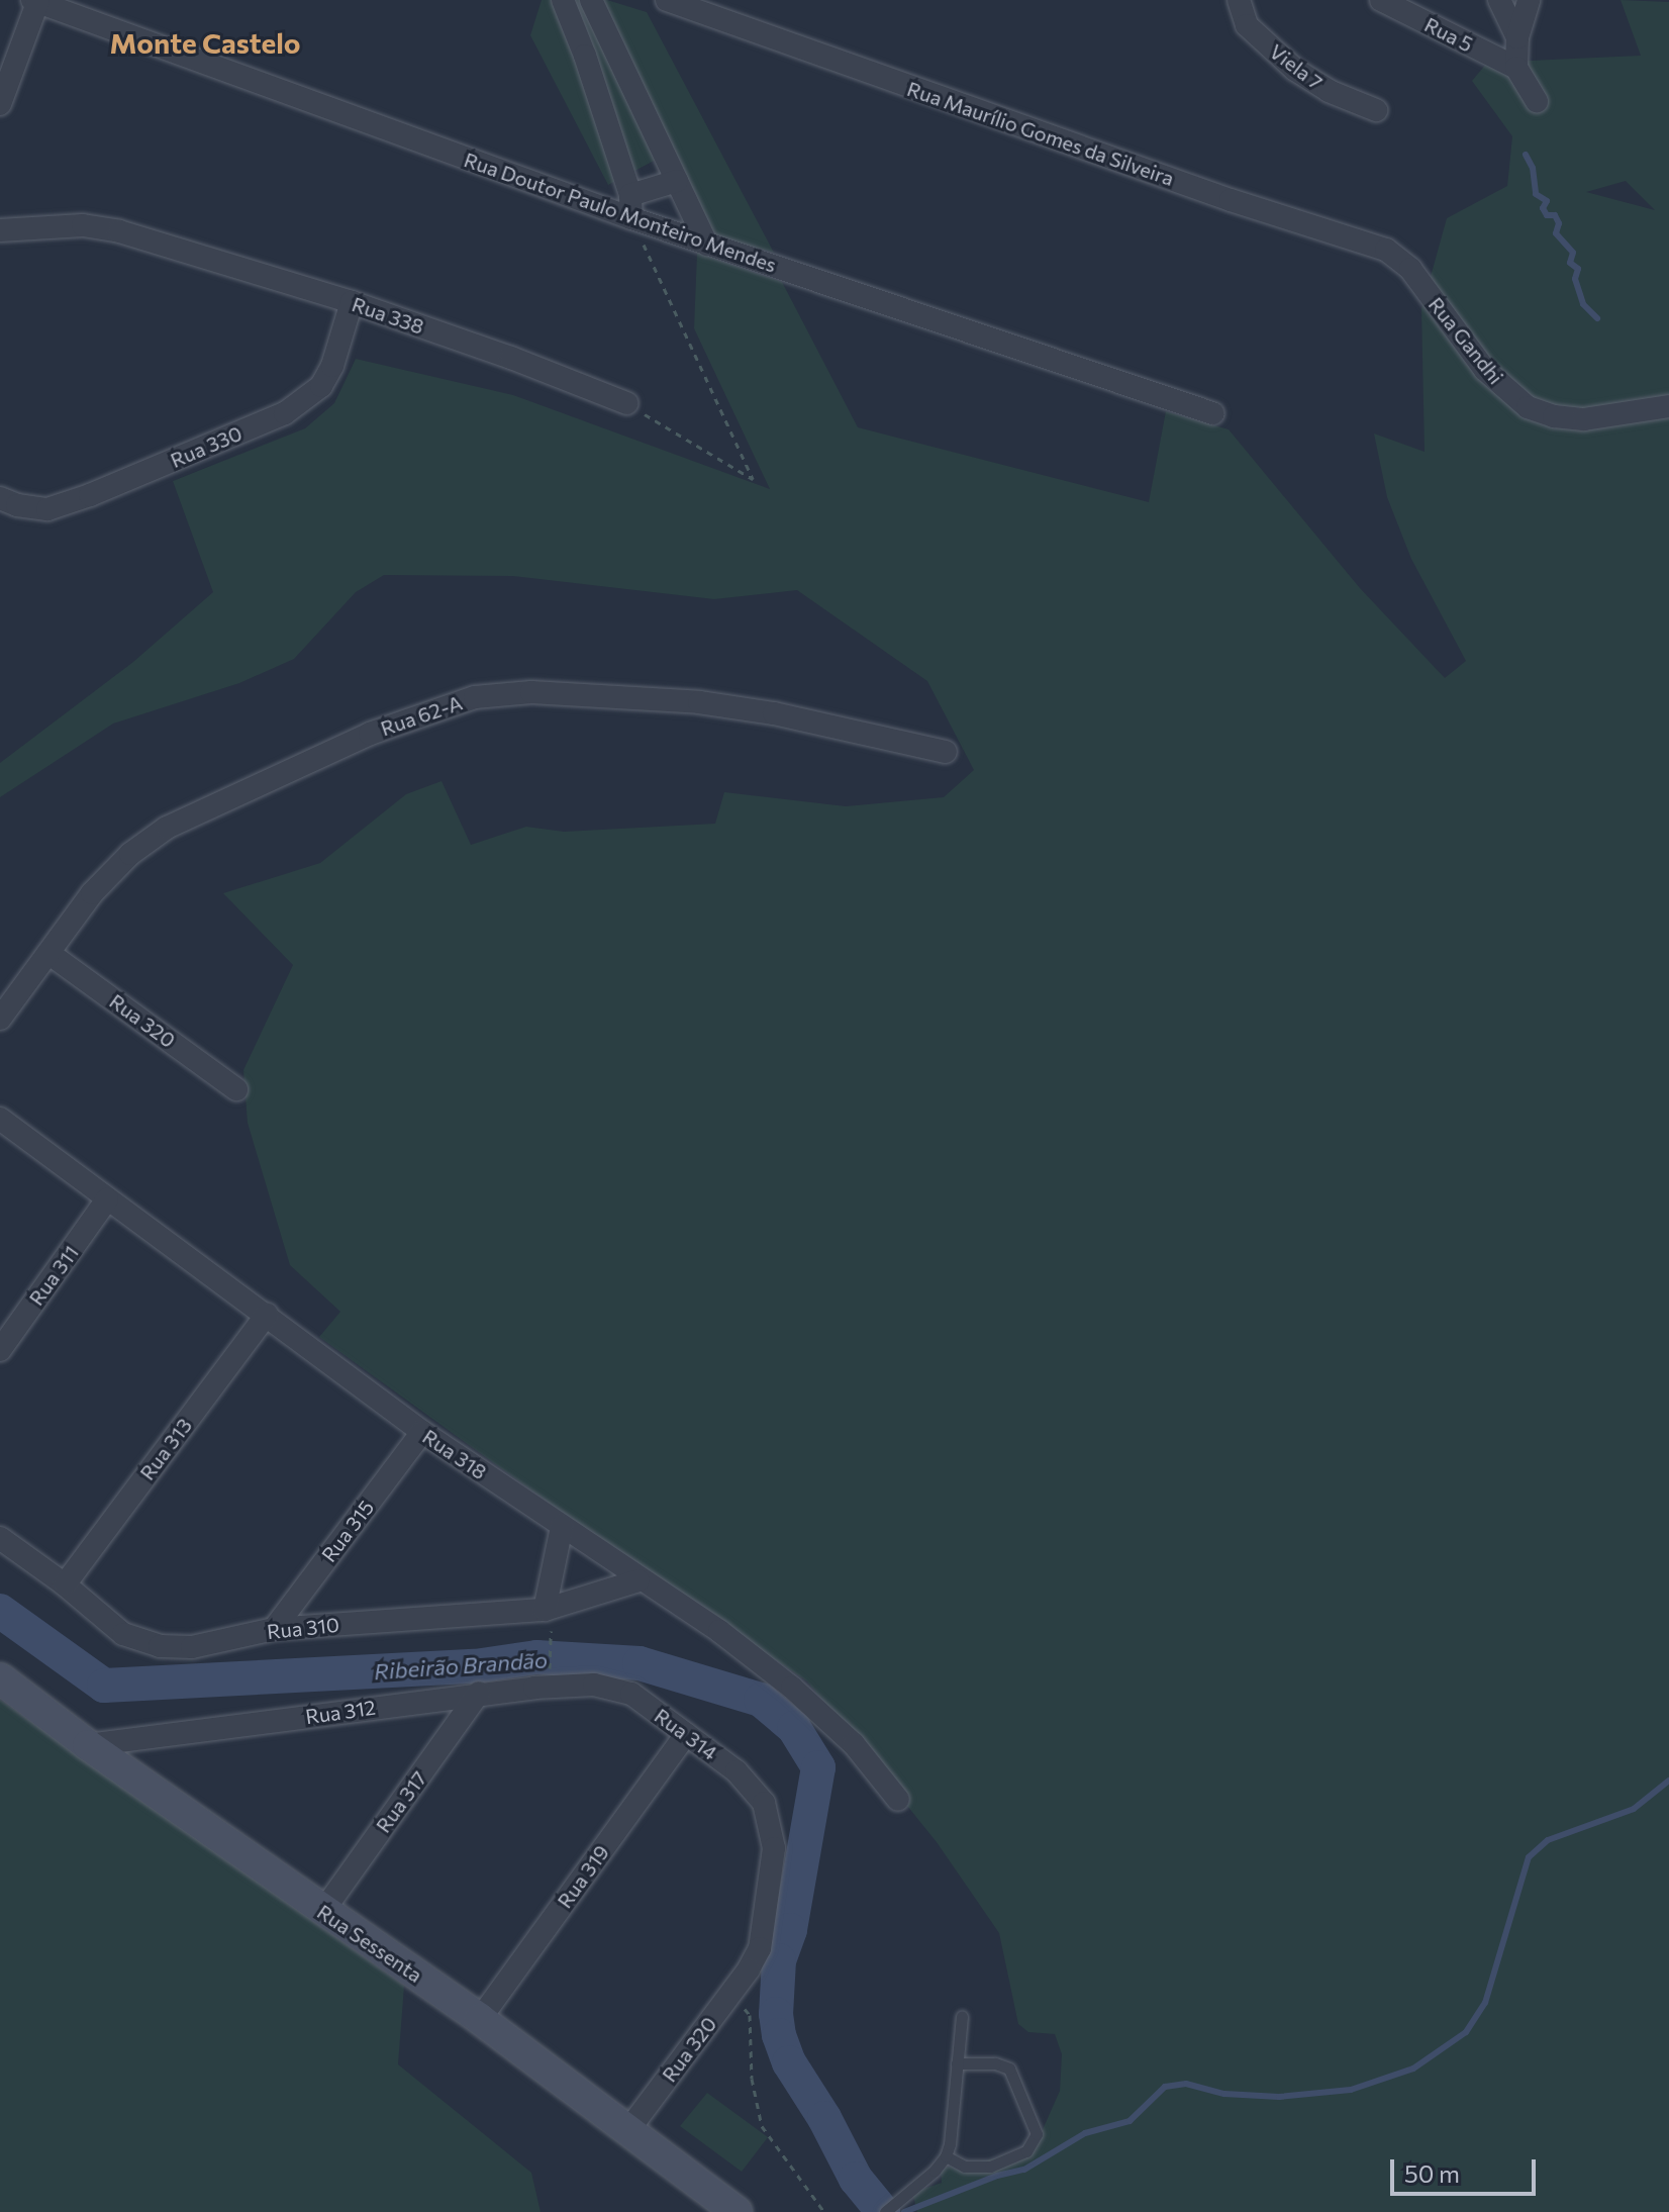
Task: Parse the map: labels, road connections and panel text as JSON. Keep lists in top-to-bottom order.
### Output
{
  "streets": {
    "street": [
      "Rua 5",
      "Viela 7",
      "Rua Maurílio Gomes da Silveira",
      "Rua Doutor Paulo Monteiro Mendes",
      "Rua 338",
      "Rua Gandhi",
      "Rua 330",
      "Rua 62-A",
      "Rua 320",
      "Rua 311",
      "Rua 313",
      "Rua 318",
      "Rua 315",
      "Rua 310",
      "Rua 312",
      "Rua 314",
      "Rua 317",
      "Rua 319",
      "Rua Sessenta"
    ]
  },
  "crossings": [
    ["Rua Maurílio Gomes da Silveira", "Rua Gandhi"],
    ["Rua 338", "Rua 330"],
    ["Rua 62-A", "Rua 320"],
    ["Rua 320", "Rua 314"],
    ["Rua 320", "Rua Sessenta"],
    ["Rua 311", "Rua 318"],
    ["Rua 313", "Rua 318"],
    ["Rua 313", "Rua 310"],
    ["Rua 318", "Rua 315"],
    ["Rua 318", "Rua 310"],
    ["Rua 315", "Rua 310"],
    ["Rua 312", "Rua 314"],
    ["Rua 312", "Rua 317"],
    ["Rua 312", "Rua Sessenta"],
    ["Rua 314", "Rua 319"],
    ["Rua 317", "Rua Sessenta"],
    ["Rua 319", "Rua Sessenta"]
  ],
  "districts": ["Monte Castelo"],
  "water": ["Ribeirão Brandão"],
  "scale_bar": "50 m"
}
